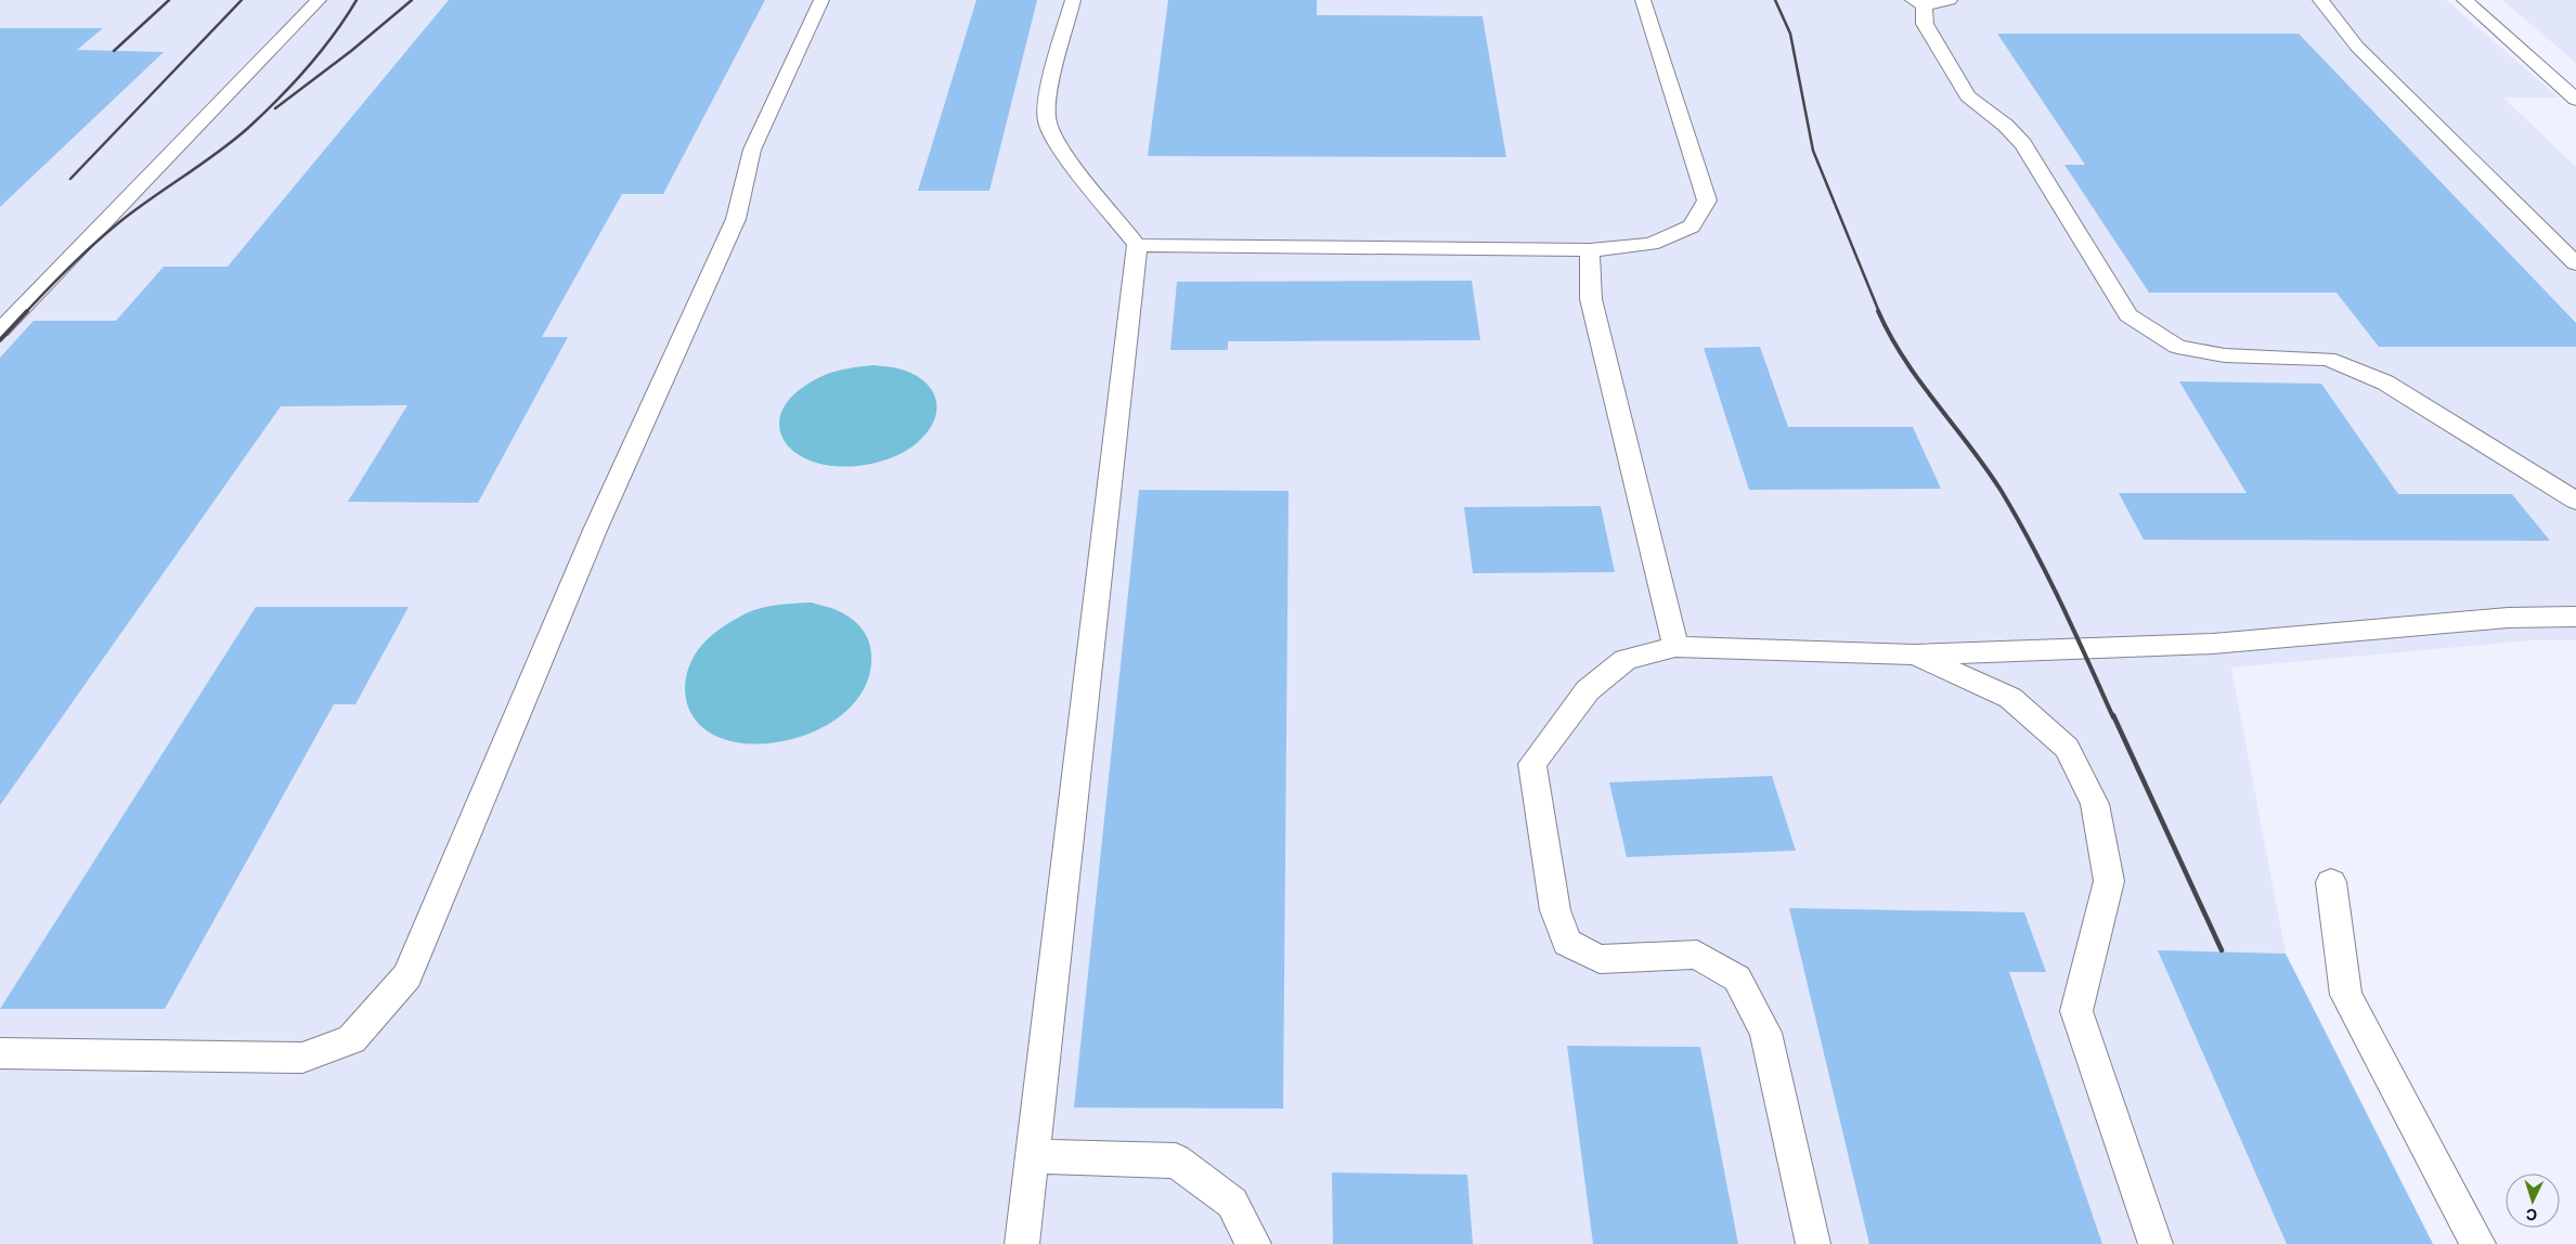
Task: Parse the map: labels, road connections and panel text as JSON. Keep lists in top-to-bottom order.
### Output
{
  "north": "bottom"
}
